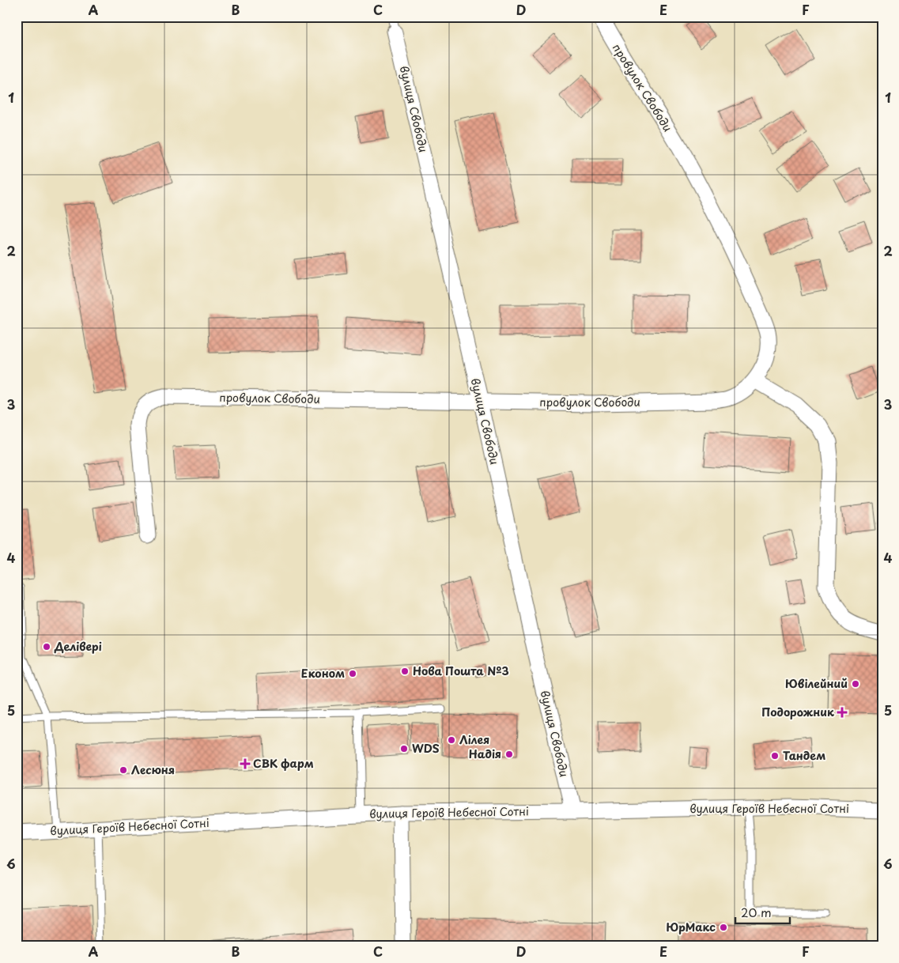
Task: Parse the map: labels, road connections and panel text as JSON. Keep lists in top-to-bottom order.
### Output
{
  "streets": {
    "street": ["провулок Свободи", "вулиця Свободи", "вулиця Героїв Небесної Сотні"]
  },
  "crossings": [
    ["провулок Свободи", "вулиця Свободи"],
    ["вулиця Свободи", "вулиця Героїв Небесної Сотні"]
  ],
  "places": {
    "other": [
      "Делівері",
      "Нова Пошта №3",
      "Економ",
      "Ювілейний",
      "Лілея",
      "WDS",
      "Надія",
      "Тандем",
      "Лесюня",
      "ЮрМакс"
    ],
    "health": ["Подорожник", "СВК фарм"]
  },
  "scale_bar": "20 m",
  "grid": {
    "columns": [
      "A",
      "B",
      "C",
      "D",
      "E",
      "F"
    ],
    "rows": [
      "1",
      "2",
      "3",
      "4",
      "5",
      "6"
    ]
  }
}
